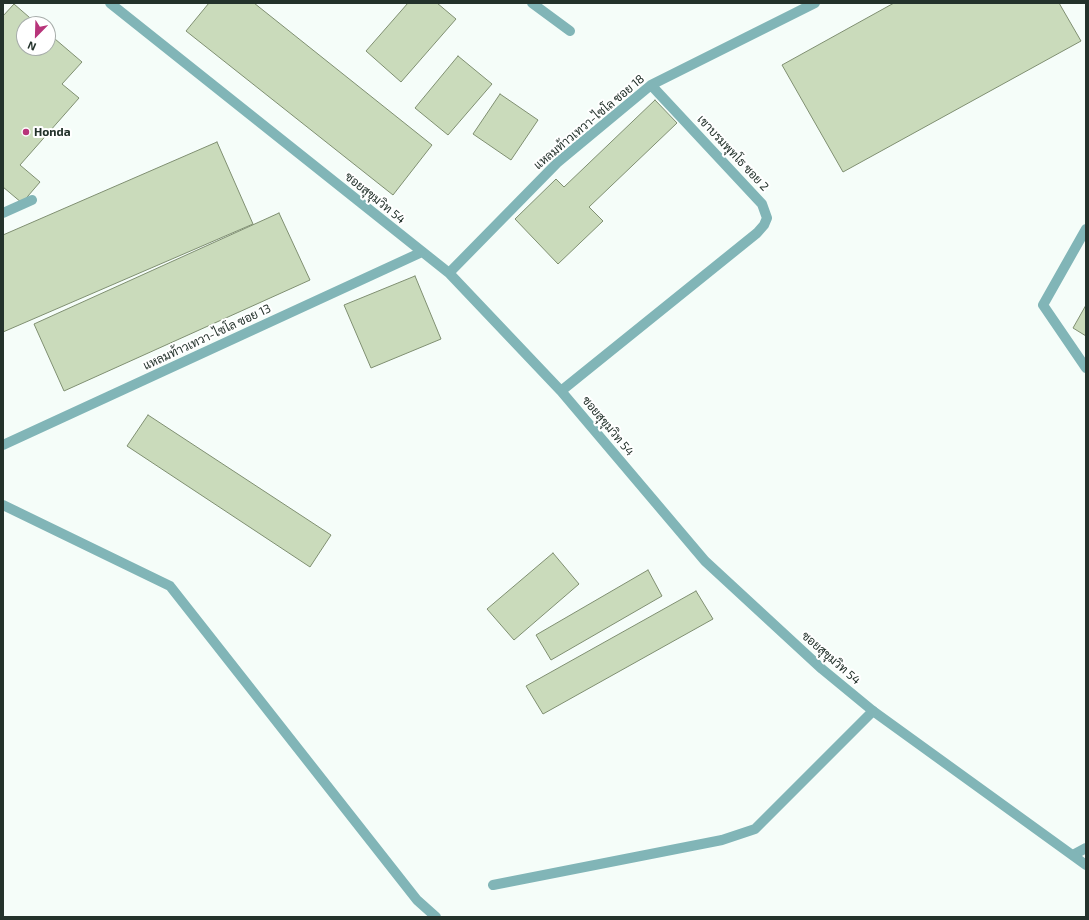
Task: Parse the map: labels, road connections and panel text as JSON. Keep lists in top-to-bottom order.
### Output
{
  "streets": {
    "street": [
      "แหลมท้าวเทวา-ไซโล ซอย 18",
      "เขาบรมพุทโธ ซอย 2",
      "ซอยสุขุมวิท 54",
      "แหลมท้าวเทวา-ไซโล ซอย 13"
    ]
  },
  "crossings": [
    ["แหลมท้าวเทวา-ไซโล ซอย 18", "เขาบรมพุทโธ ซอย 2"],
    ["แหลมท้าวเทวา-ไซโล ซอย 18", "ซอยสุขุมวิท 54"],
    ["เขาบรมพุทโธ ซอย 2", "ซอยสุขุมวิท 54"],
    ["ซอยสุขุมวิท 54", "แหลมท้าวเทวา-ไซโล ซอย 13"]
  ],
  "places": ["Honda"],
  "north": "bottom left"
}
